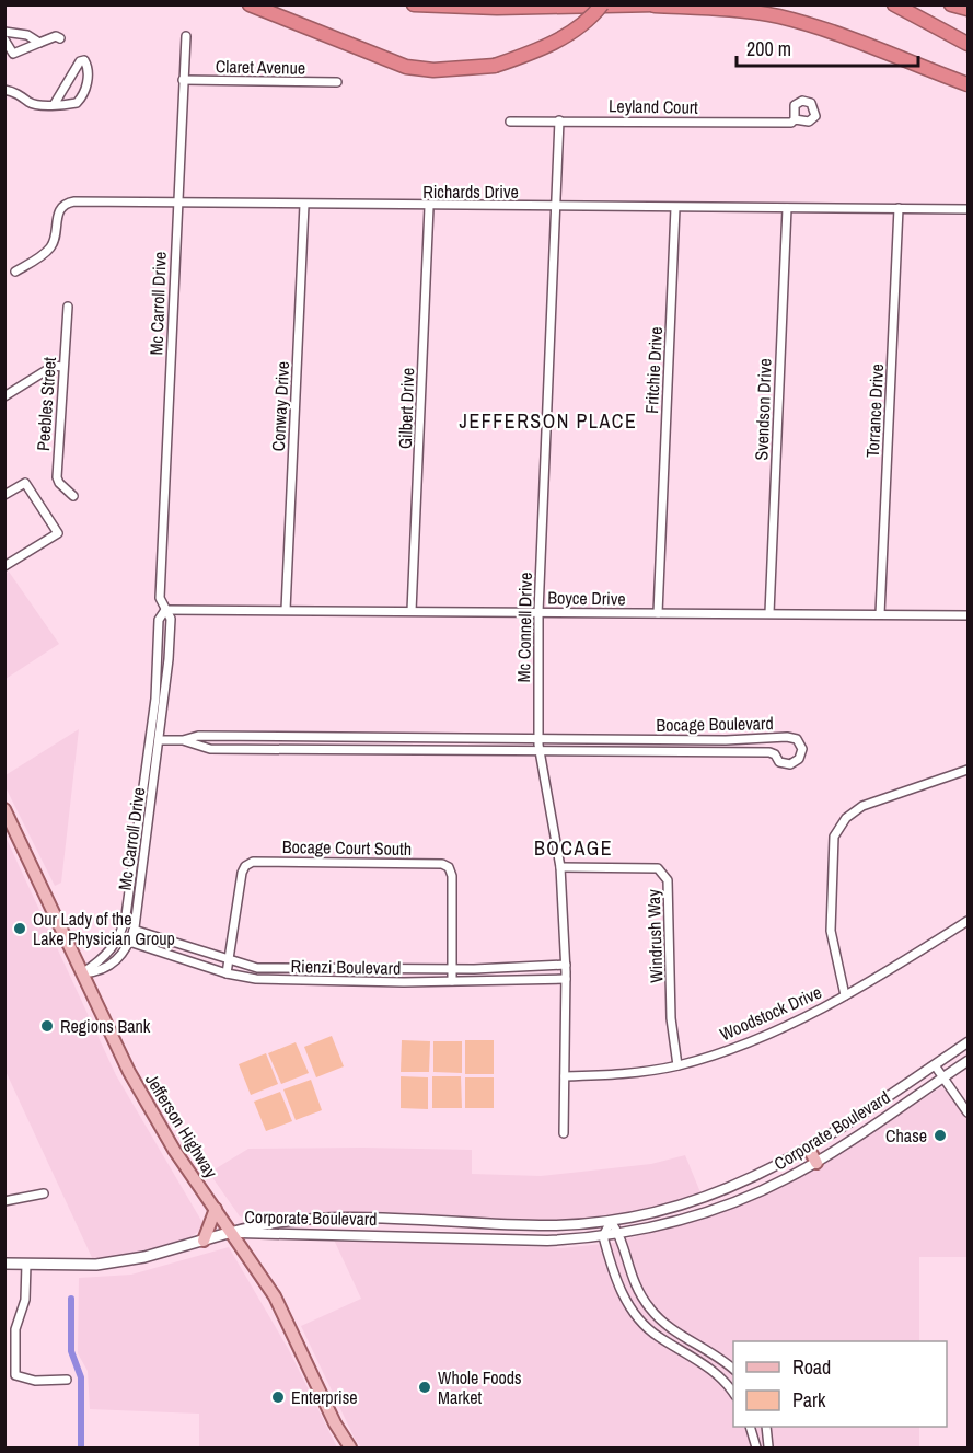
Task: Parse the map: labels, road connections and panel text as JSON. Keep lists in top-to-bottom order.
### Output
{
  "streets": {
    "main road": ["Jefferson Highway"],
    "street": [
      "Claret Avenue",
      "Leyland Court",
      "Richards Drive",
      "Mc Carroll Drive",
      "Fritchie Drive",
      "Peebles Street",
      "Conway Drive",
      "Gilbert Drive",
      "Svendson Drive",
      "Torrance Drive",
      "Boyce Drive",
      "Mc Connell Drive",
      "Bocage Boulevard",
      "Bocage Court South",
      "Windrush Way",
      "Rienzi Boulevard",
      "Woodstock Drive",
      "Corporate Boulevard"
    ]
  },
  "crossings": [
    ["Claret Avenue", "Mc Carroll Drive"],
    ["Leyland Court", "Mc Connell Drive"],
    ["Richards Drive", "Mc Carroll Drive"],
    ["Richards Drive", "Fritchie Drive"],
    ["Richards Drive", "Conway Drive"],
    ["Richards Drive", "Gilbert Drive"],
    ["Richards Drive", "Svendson Drive"],
    ["Richards Drive", "Torrance Drive"],
    ["Richards Drive", "Mc Connell Drive"],
    ["Mc Carroll Drive", "Boyce Drive"],
    ["Mc Carroll Drive", "Bocage Boulevard"],
    ["Mc Carroll Drive", "Rienzi Boulevard"],
    ["Mc Carroll Drive", "Jefferson Highway"],
    ["Fritchie Drive", "Boyce Drive"],
    ["Conway Drive", "Boyce Drive"],
    ["Gilbert Drive", "Boyce Drive"],
    ["Svendson Drive", "Boyce Drive"],
    ["Torrance Drive", "Boyce Drive"],
    ["Boyce Drive", "Mc Connell Drive"],
    ["Mc Connell Drive", "Bocage Boulevard"],
    ["Mc Connell Drive", "Windrush Way"],
    ["Mc Connell Drive", "Rienzi Boulevard"],
    ["Mc Connell Drive", "Woodstock Drive"],
    ["Bocage Court South", "Rienzi Boulevard"],
    ["Windrush Way", "Woodstock Drive"],
    ["Jefferson Highway", "Corporate Boulevard"]
  ],
  "districts": ["JEFFERSON PLACE", "BOCAGE"],
  "places": [
    "Our Lady of the Lake Physician Group",
    "Regions Bank",
    "Chase",
    "Whole Foods Market",
    "Enterprise"
  ],
  "legend": ["Road", "Park"],
  "scale_bar": "200 m"
}
